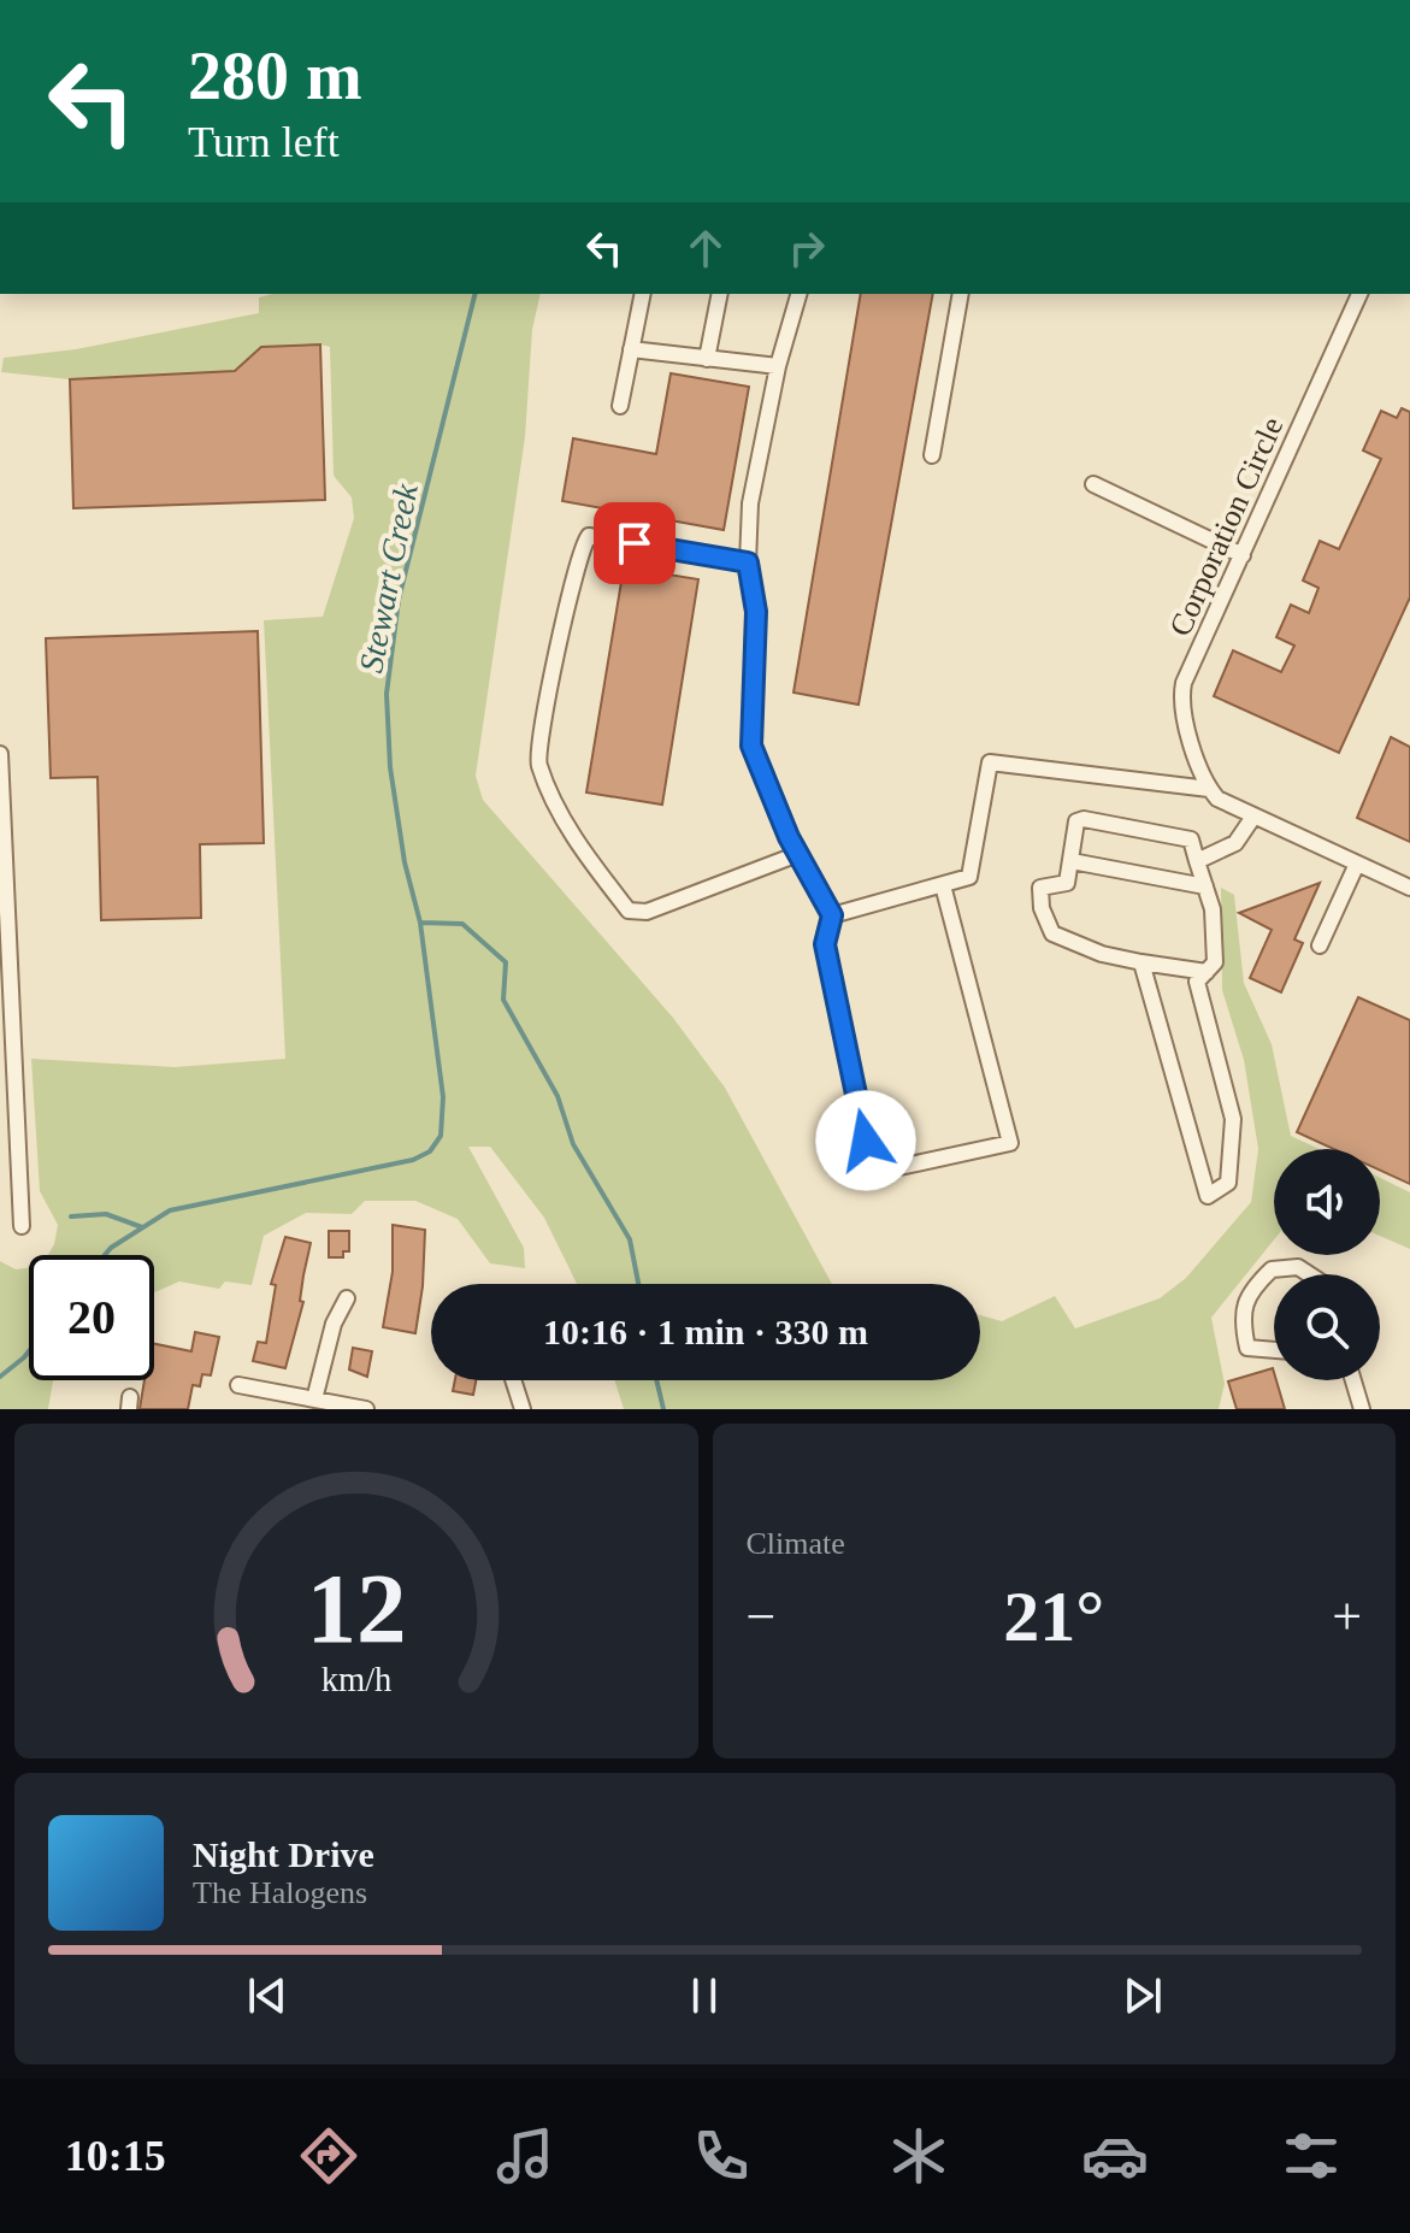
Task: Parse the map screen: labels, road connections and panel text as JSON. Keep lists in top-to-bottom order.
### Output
{
  "streets": {
    "street": ["Corporation Circle"]
  },
  "water": ["Stewart Creek"],
  "page": {
    "turn": ["280 m", "Turn left"],
    "limit": "20",
    "trip": "10:16 · 1 min · 330 m",
    "tile": "Climate",
    "heat": ["−", "21°", "+"],
    "song": ["Night Drive", "The Halogens"],
    "tabs": "10:15",
    "gauge": ["12", "km/h"]
  }
}
